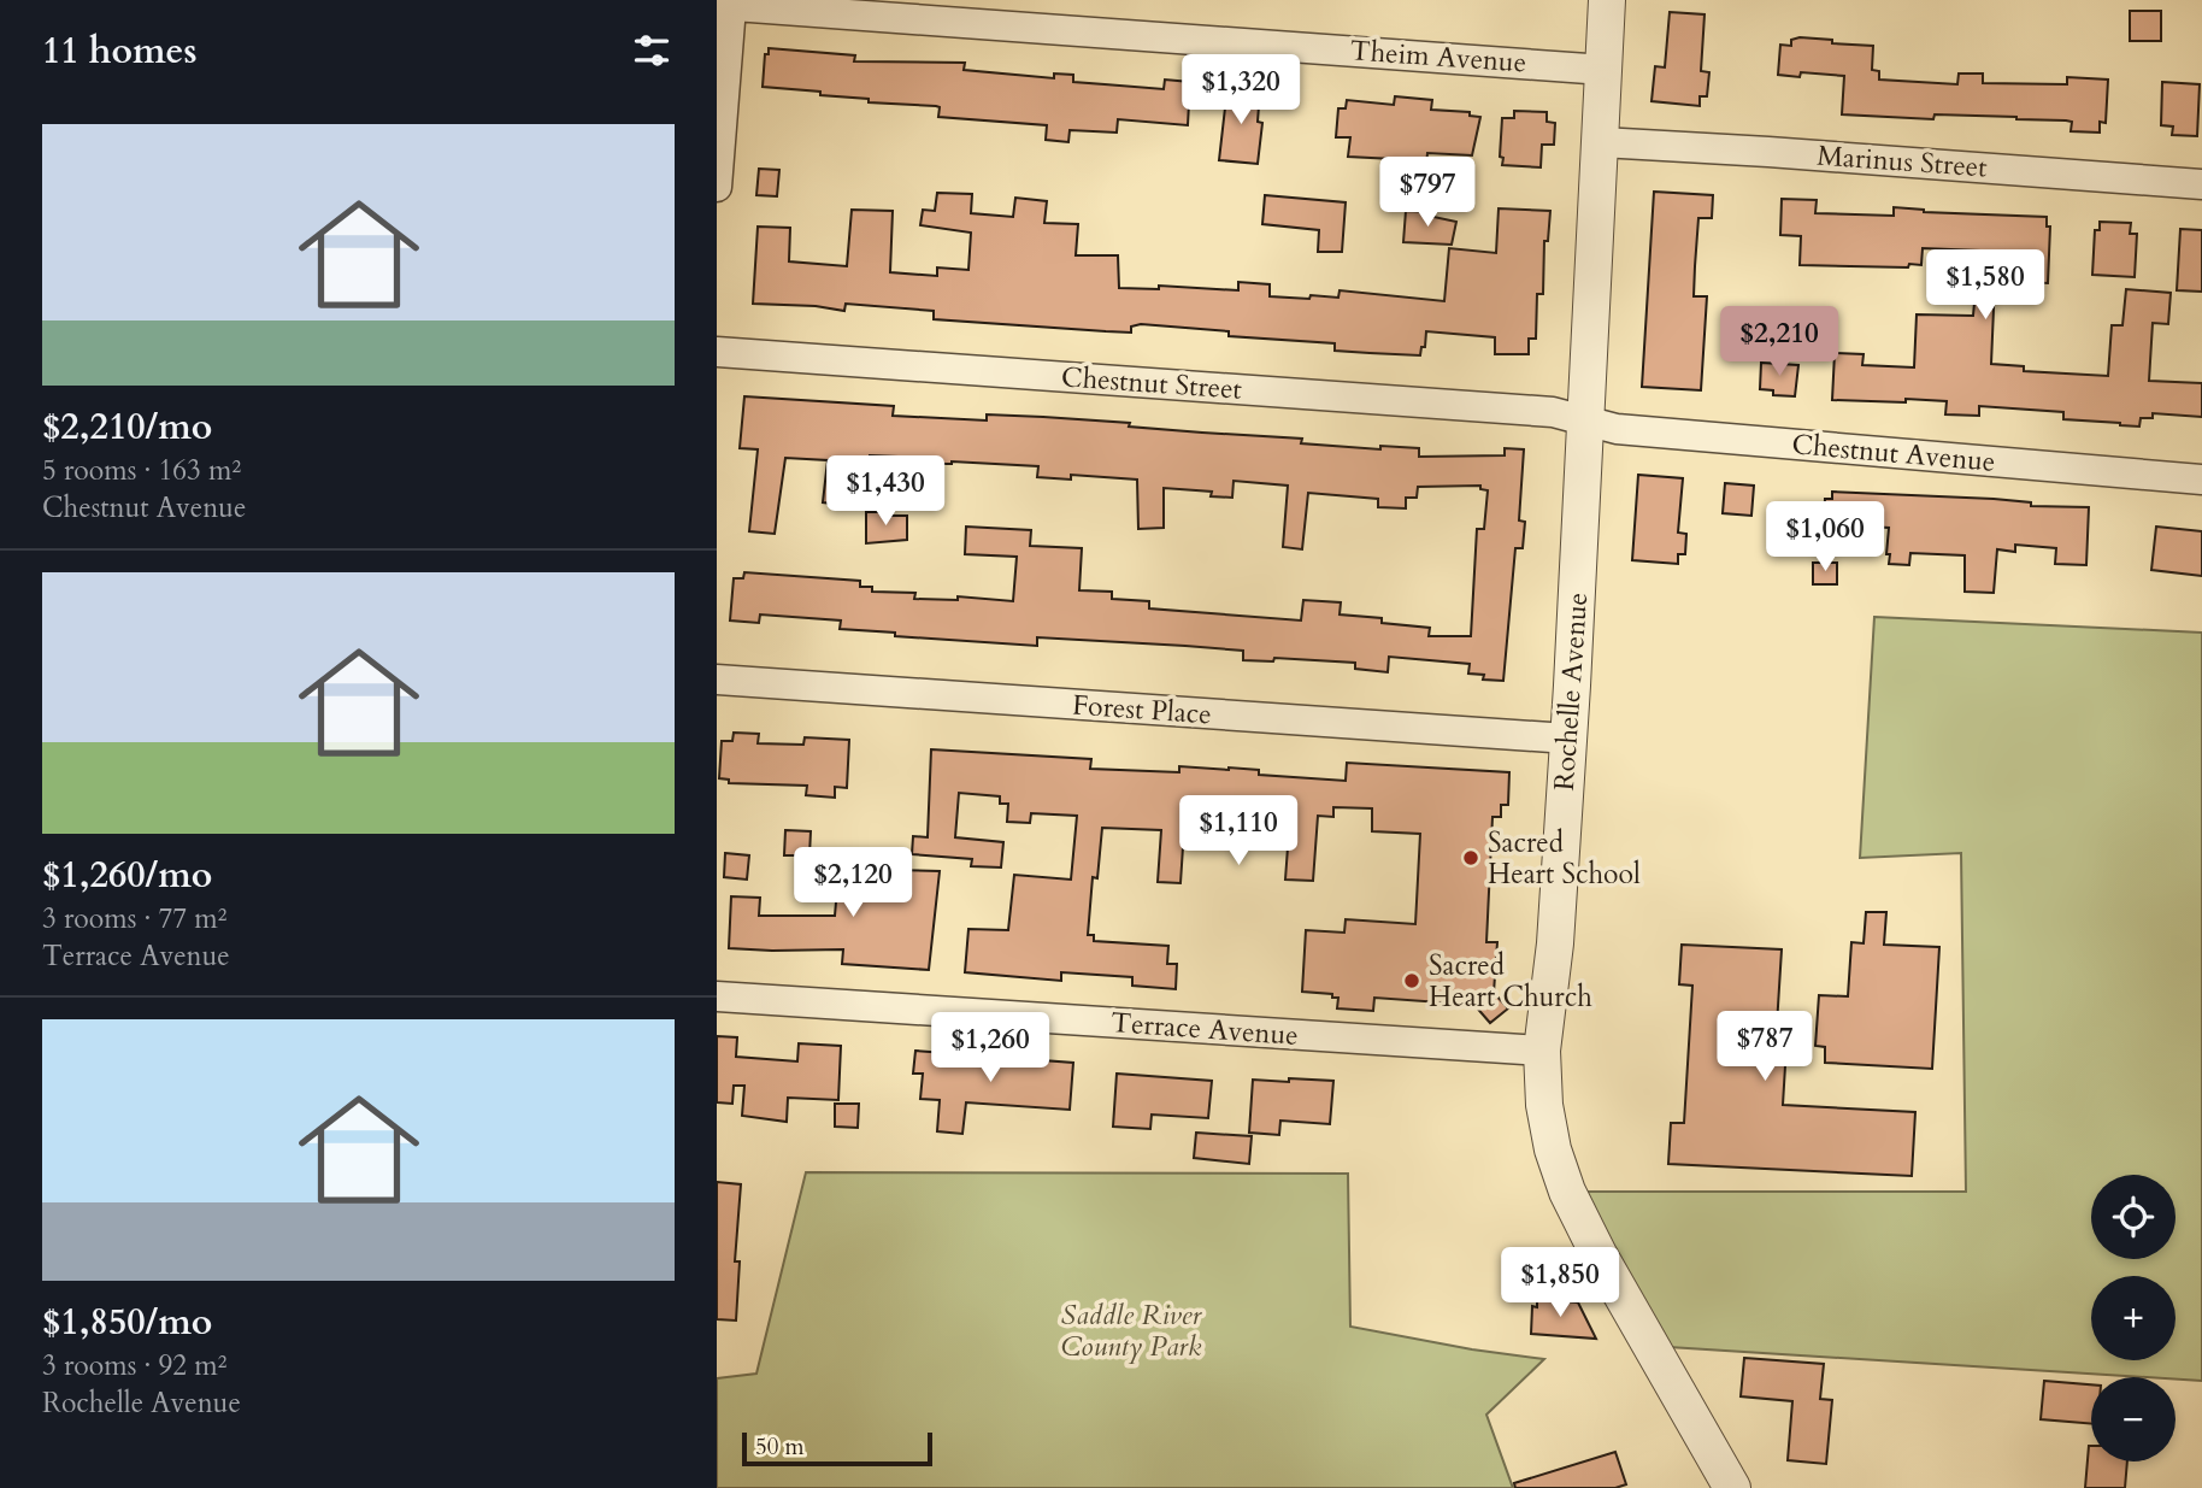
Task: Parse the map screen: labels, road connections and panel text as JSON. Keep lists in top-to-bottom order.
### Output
{
  "streets": {
    "street": [
      "Theim Avenue",
      "Marinus Street",
      "Chestnut Street",
      "Chestnut Avenue",
      "Rochelle Avenue",
      "Forest Place",
      "Terrace Avenue"
    ]
  },
  "crossings": [
    ["Theim Avenue", "Rochelle Avenue"],
    ["Marinus Street", "Rochelle Avenue"],
    ["Chestnut Street", "Chestnut Avenue"],
    ["Chestnut Street", "Rochelle Avenue"],
    ["Chestnut Avenue", "Rochelle Avenue"],
    ["Rochelle Avenue", "Forest Place"],
    ["Rochelle Avenue", "Terrace Avenue"]
  ],
  "parks": ["Saddle River County Park"],
  "places": ["Sacred Heart School", "Sacred Heart Church"],
  "scale_bar": "50 m",
  "page": {
    "heading": "11 homes",
    "price": [
      "$1,320",
      "$797",
      "$1,580",
      "$2,210",
      "$1,430",
      "$1,060",
      "$1,110",
      "$2,120",
      "$787",
      "$1,260",
      "$1,850"
    ],
    "list": [
      {
        "name": "$2,210/mo",
        "note": "5 rooms · 163 m² · Chestnut Avenue"
      },
      {
        "name": "$1,260/mo",
        "note": "3 rooms · 77 m² · Terrace Avenue"
      },
      {
        "name": "$1,850/mo",
        "note": "3 rooms · 92 m² · Rochelle Avenue"
      }
    ],
    "map_buttons": ["+", "−"],
    "scale": "50 m"
  }
}
